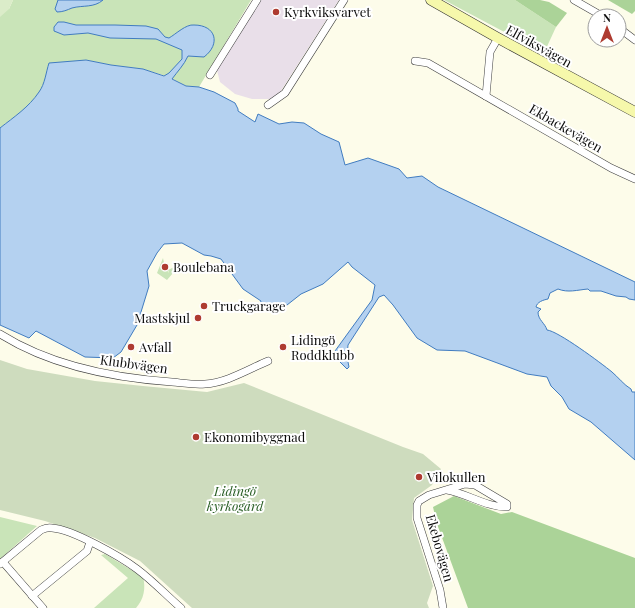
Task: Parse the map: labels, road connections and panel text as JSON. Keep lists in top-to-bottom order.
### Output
{
  "streets": {
    "street": [
      "Elfviksvägen",
      "Ekbackevägen",
      "Klubbvägen",
      "Ekebovägen"
    ]
  },
  "parks": ["Lidingö kyrkogård"],
  "places": [
    "Kyrkviksvarvet",
    "Boulebana",
    "Truckgarage",
    "Mastskjul",
    "Avfall",
    "Lidingö Roddklubb",
    "Ekonomibyggnad",
    "Vilokullen"
  ],
  "north": "top"
}
